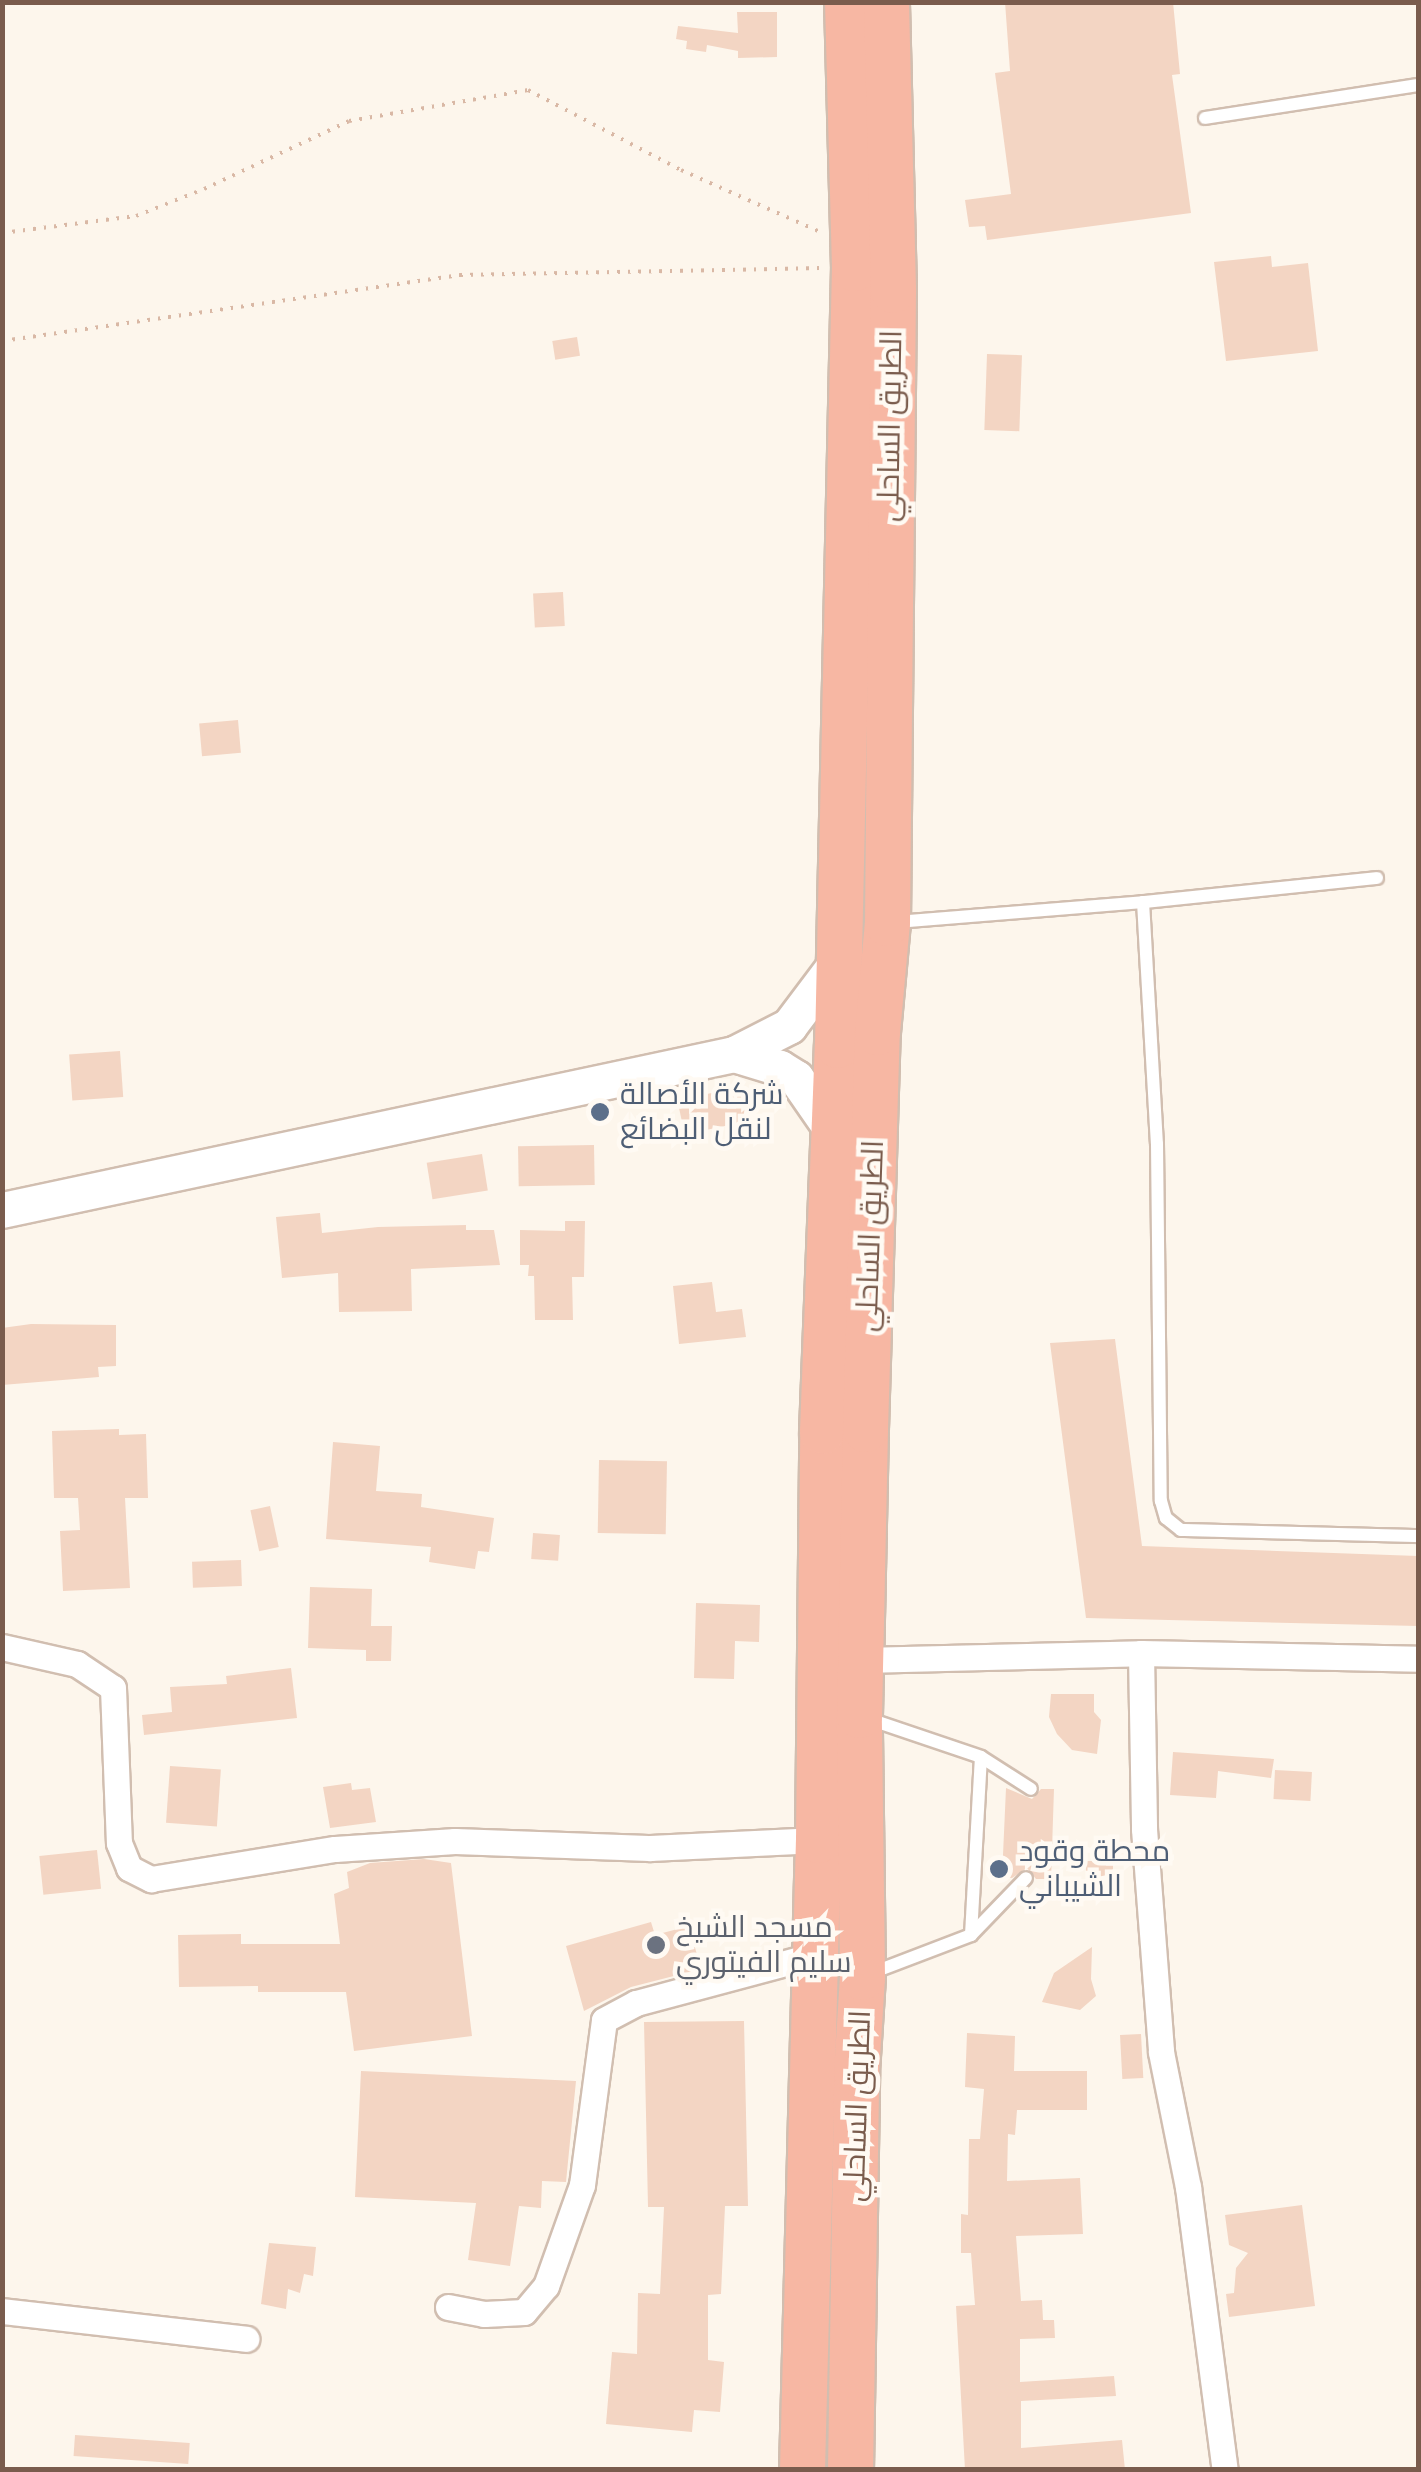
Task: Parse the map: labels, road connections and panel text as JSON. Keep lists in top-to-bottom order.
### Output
{
  "streets": {
    "highway": ["الطريق الساحلي"]
  },
  "places": ["شركة الأصالة لنقل البضائع", "محطة وقود الشيباني", "مسجد الشيخ سليم الفيتوري"]
}
